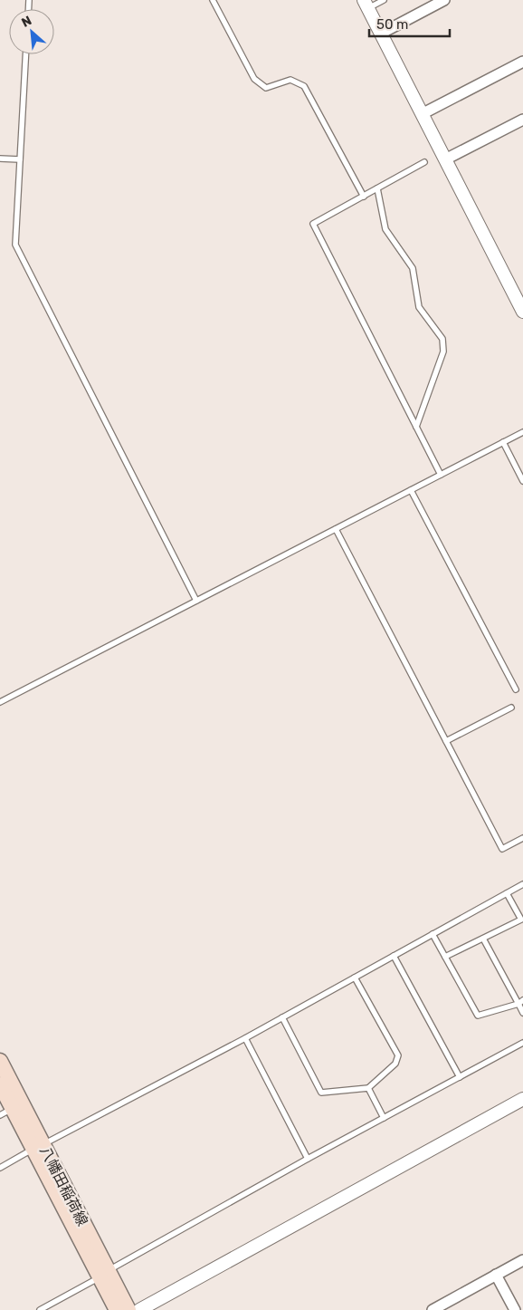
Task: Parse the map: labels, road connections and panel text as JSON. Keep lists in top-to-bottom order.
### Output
{
  "streets": {
    "main road": ["八幡田稲荷線"]
  },
  "scale_bar": "50 m",
  "north": "top left"
}
